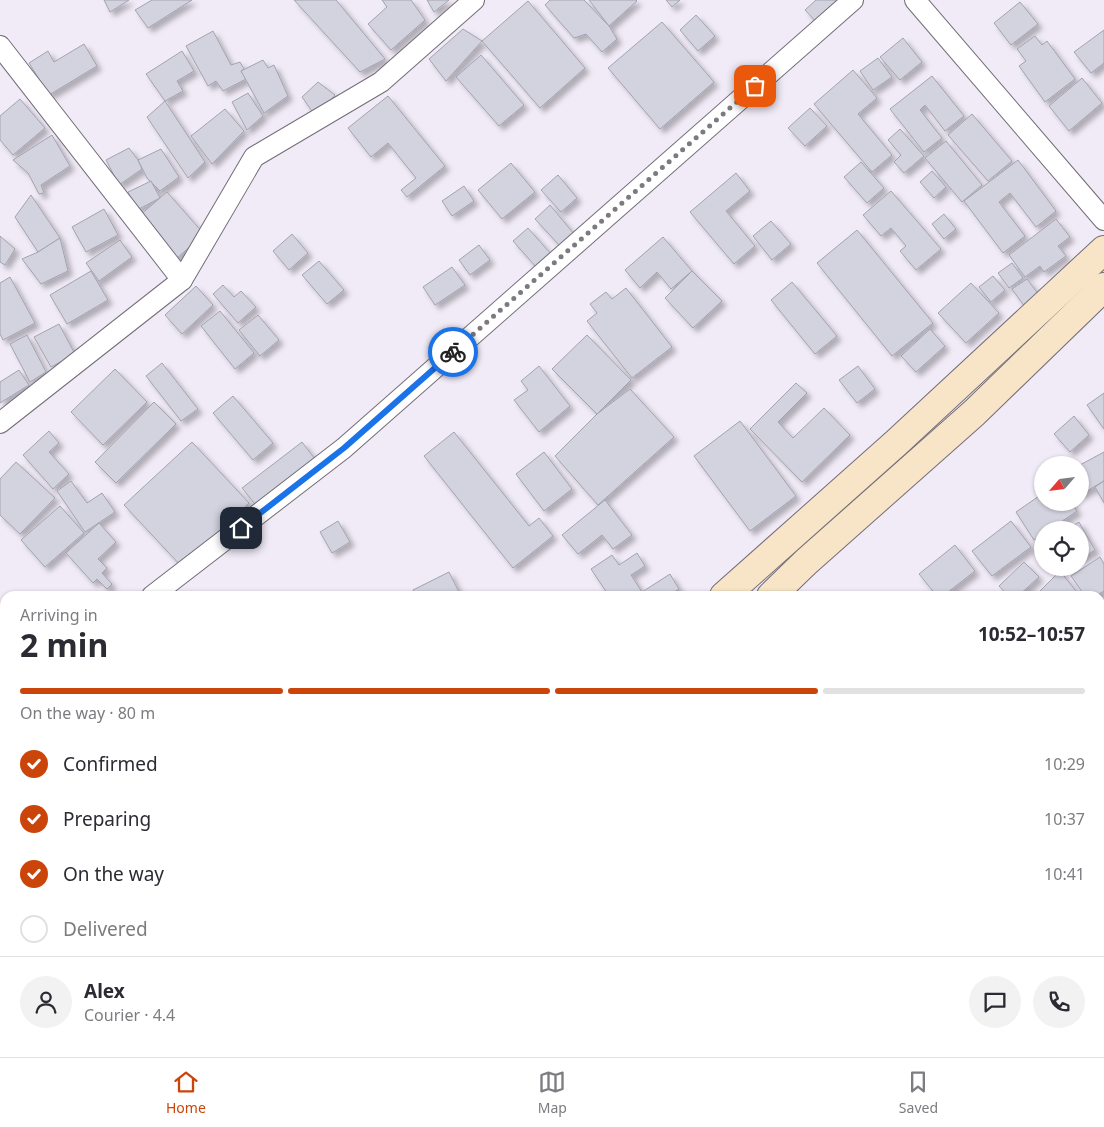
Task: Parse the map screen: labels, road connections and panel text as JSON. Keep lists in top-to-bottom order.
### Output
{
  "north": "bottom left",
  "page": {
    "heading": ["2 min", "Arriving in", "10:52–10:57"],
    "panel": ["Alex", "Courier · 4.4"],
    "bar": "On the way · 80 m",
    "list": [
      ["Confirmed", "10:29"],
      ["Preparing", "10:37"],
      ["On the way", "10:41"],
      "Delivered"
    ],
    "tabs": ["Home", "Map", "Saved"]
  }
}
